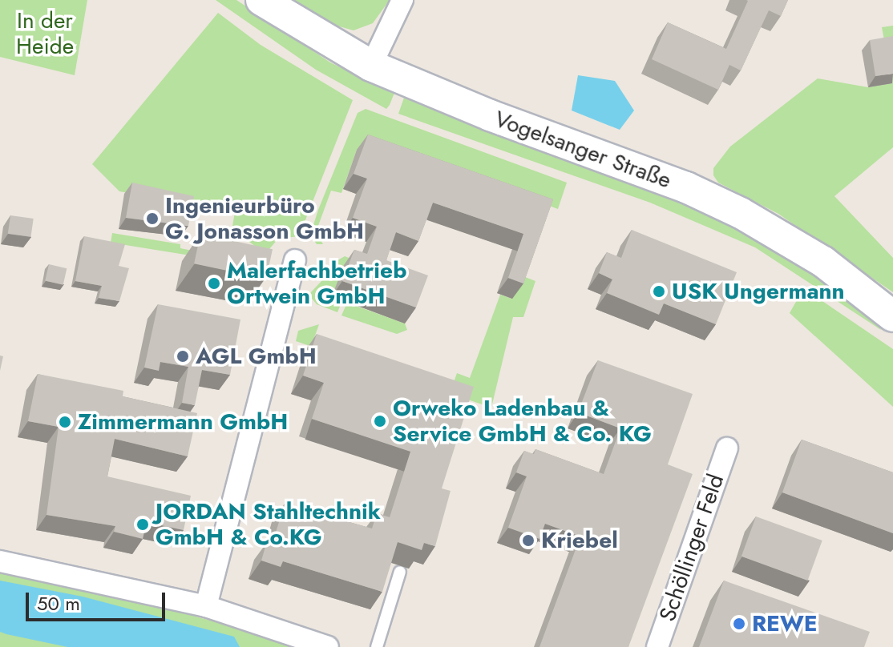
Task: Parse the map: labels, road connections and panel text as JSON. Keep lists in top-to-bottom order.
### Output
{
  "streets": {
    "main road": ["Vogelsanger Straße"],
    "street": ["Schöllinger Feld"]
  },
  "parks": ["In der Heide"],
  "places": [
    "Ingenieurbüro G. Jonasson GmbH",
    "Malerfachbetrieb Ortwein GmbH",
    "USK Ungermann",
    "AGL GmbH",
    "Orweko Ladenbau & Service GmbH & Co. KG",
    "Zimmermann GmbH",
    "JORDAN Stahltechnik GmbH & Co.KG",
    "Kriebel",
    "REWE"
  ],
  "scale_bar": "50 m"
}
